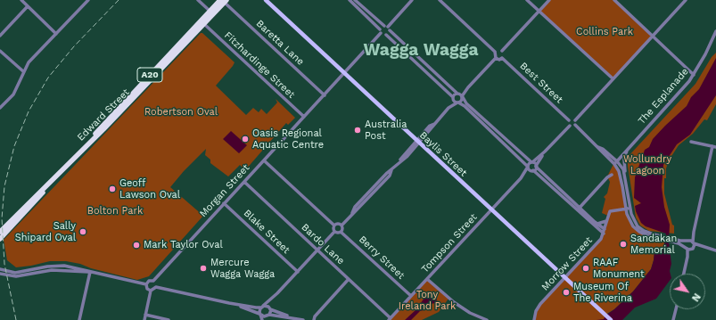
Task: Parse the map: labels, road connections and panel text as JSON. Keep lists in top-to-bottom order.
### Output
{
  "streets": {
    "highway": ["A20", "Edward Street"],
    "main road": ["Baylis Street"],
    "street": [
      "Baretta Lane",
      "Fitzhardinge Street",
      "Best Street",
      "The Esplanade",
      "Morgan Street",
      "Blake Street",
      "Tompson Street",
      "Bardo Lane",
      "Berry Street",
      "Morrow Street"
    ]
  },
  "crossings": [
    ["Baretta Lane", "Edward Street"],
    ["Baretta Lane", "Morgan Street"],
    ["Fitzhardinge Street", "Edward Street"],
    ["Fitzhardinge Street", "Morgan Street"],
    ["Baylis Street", "Morgan Street"],
    ["Baylis Street", "Tompson Street"],
    ["Baylis Street", "Morrow Street"],
    ["Morgan Street", "Blake Street"],
    ["Morgan Street", "Bardo Lane"],
    ["Tompson Street", "Bardo Lane"],
    ["Tompson Street", "Berry Street"]
  ],
  "districts": ["Wagga Wagga"],
  "parks": [
    "Collins Park",
    "Robertson Oval",
    "Wollundry Lagoon",
    "Bolton Park",
    "Tony Ireland Park"
  ],
  "places": [
    "Australia Post",
    "Oasis Regional Aquatic Centre",
    "Geoff Lawson Oval",
    "Sally Shipard Oval",
    "Sandakan Memorial",
    "Mark Taylor Oval",
    "Mercure Wagga Wagga",
    "RAAF Monument",
    "Museum Of The Riverina"
  ],
  "north": "bottom right"
}
